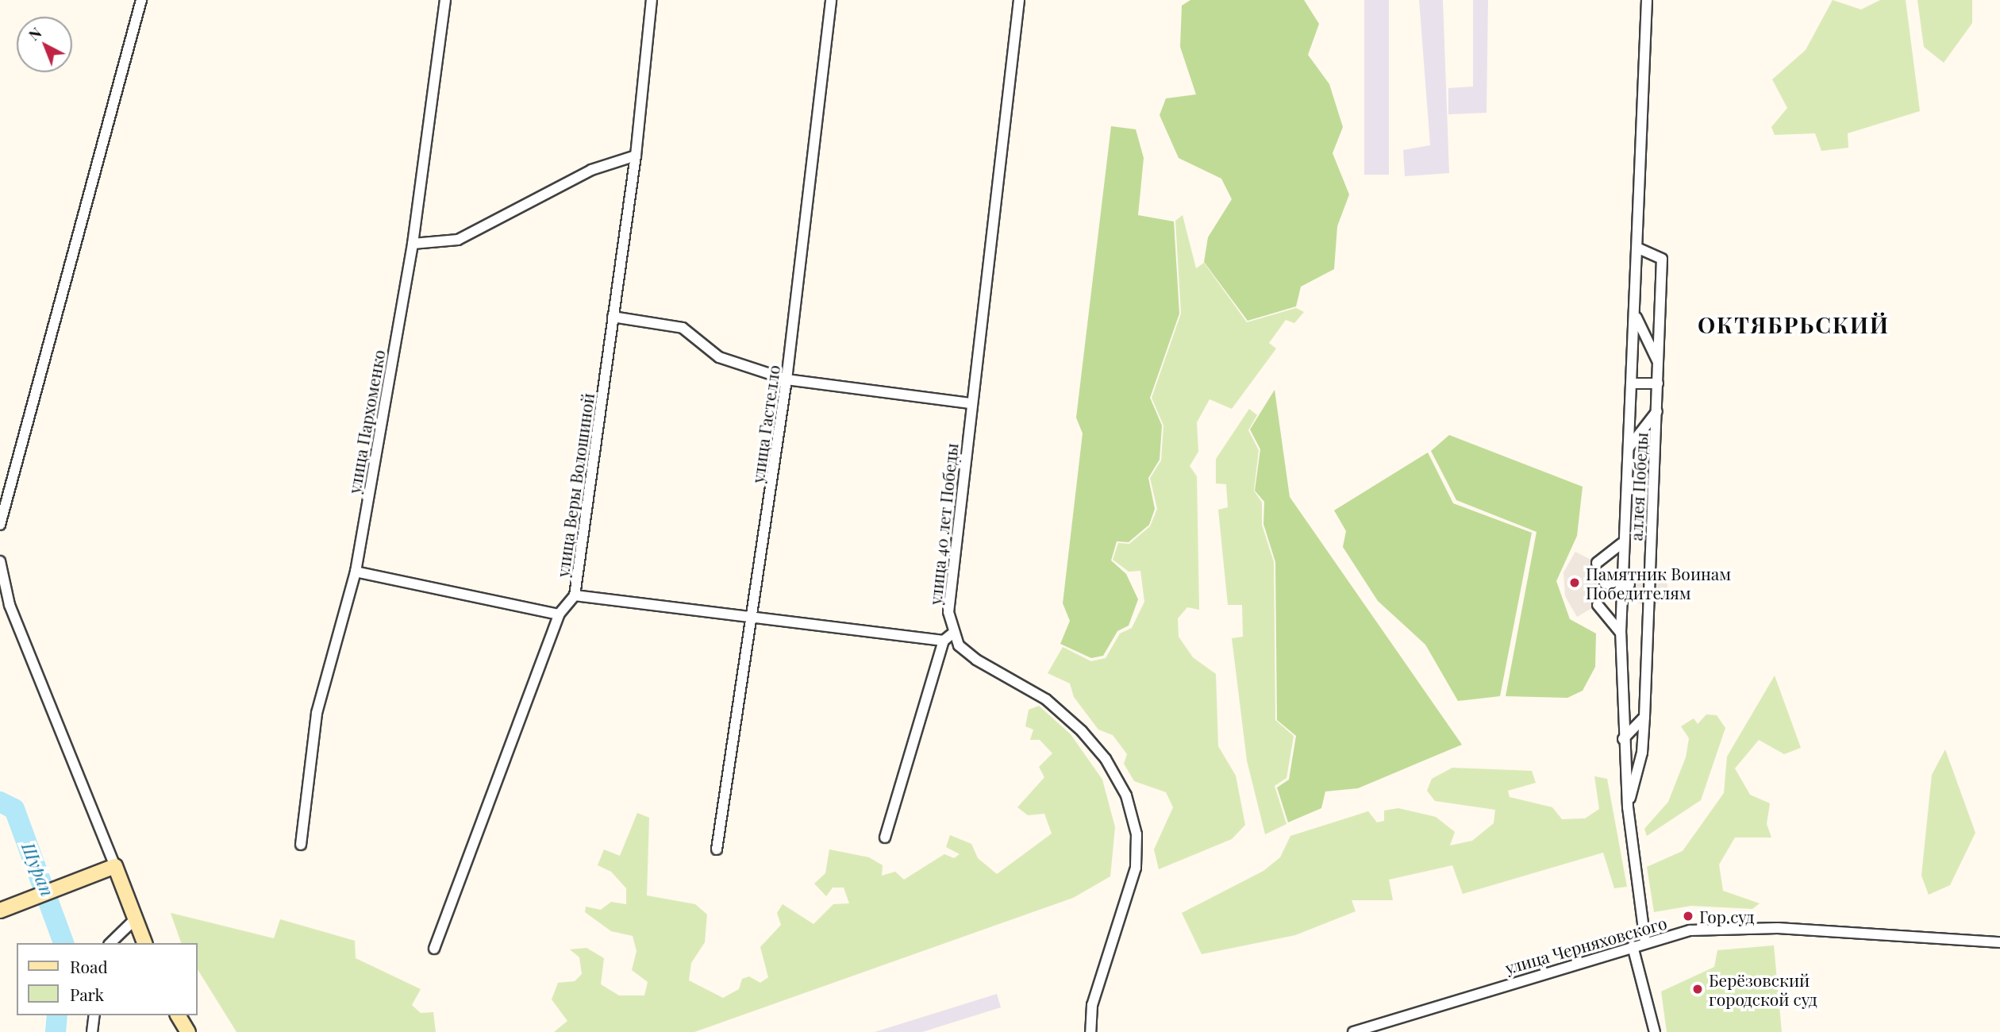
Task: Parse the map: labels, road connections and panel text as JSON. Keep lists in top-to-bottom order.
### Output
{
  "streets": {
    "street": [
      "улица Пархоменко",
      "улица Гастелло",
      "улица Веры Волошиной",
      "аллея Победы",
      "улица 40 лет Победы",
      "улица Черняховского"
    ]
  },
  "districts": ["ОКТЯБРЬСКИЙ"],
  "water": ["Шурап"],
  "places": ["Памятник Воинам Победителям", "Гор.суд", "Берёзовский городской суд"],
  "legend": ["Road", "Park"],
  "north": "top left"
}
